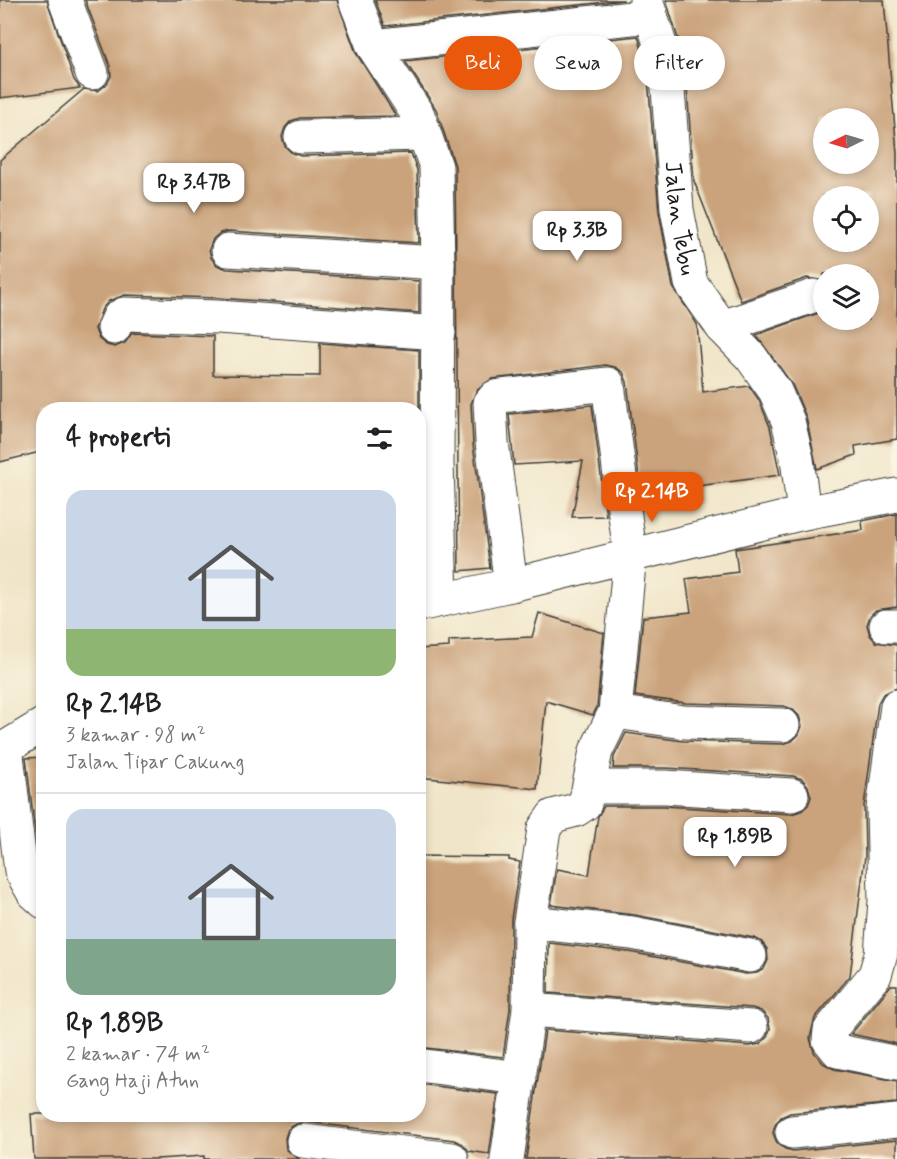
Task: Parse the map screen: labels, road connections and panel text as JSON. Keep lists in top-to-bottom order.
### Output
{
  "streets": {
    "street": ["Jalan Tebu"]
  },
  "north": "left",
  "page": {
    "chip": ["Beli", "Sewa", "Filter"],
    "price": [
      "Rp 3.47B",
      "Rp 3.3B",
      "Rp 2.14B",
      "Rp 1.89B"
    ],
    "heading": "4 properti",
    "list": [
      {
        "name": "Rp 2.14B",
        "note": "3 kamar · 98 m² · Jalan Tipar Cakung"
      },
      {
        "name": "Rp 1.89B",
        "note": "2 kamar · 74 m² · Gang Haji Atun"
      }
    ]
  }
}
